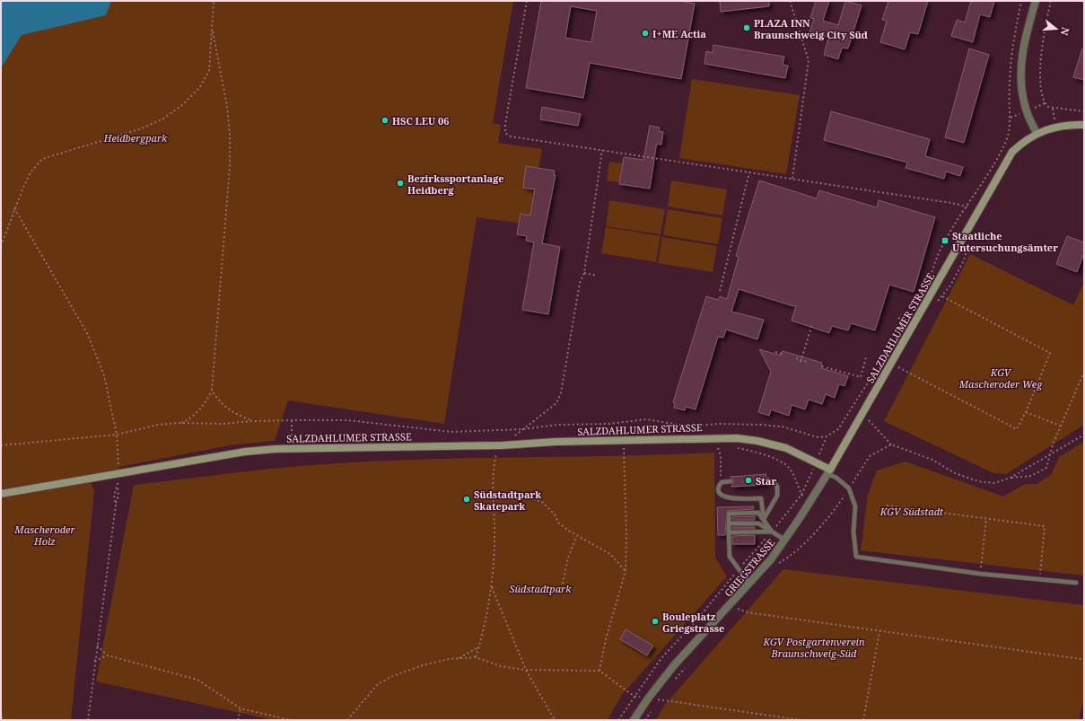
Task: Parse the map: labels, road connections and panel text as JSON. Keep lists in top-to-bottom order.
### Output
{
  "streets": {
    "main road": ["SALZDAHLUMER STRASSE"],
    "street": ["GRIEGSTRASSE"]
  },
  "crossings": [
    ["SALZDAHLUMER STRASSE", "GRIEGSTRASSE"]
  ],
  "parks": [
    "Heidbergpark",
    "KGV Mascheroder Weg",
    "KGV Südstadt",
    "Mascheroder Holz",
    "Südstadtpark",
    "KGV Postgartenverein Braunschweig-Süd"
  ],
  "places": {
    "other": [
      "PLAZA INN Braunschweig City Süd",
      "I+ME Actia",
      "HSC LEU 06",
      "Bezirkssportanlage Heidberg",
      "Star",
      "Südstadtpark Skatepark",
      "Bouleplatz Griegstrasse"
    ],
    "transit": ["Staatliche Untersuchungsämter"]
  },
  "north": "right"
}
